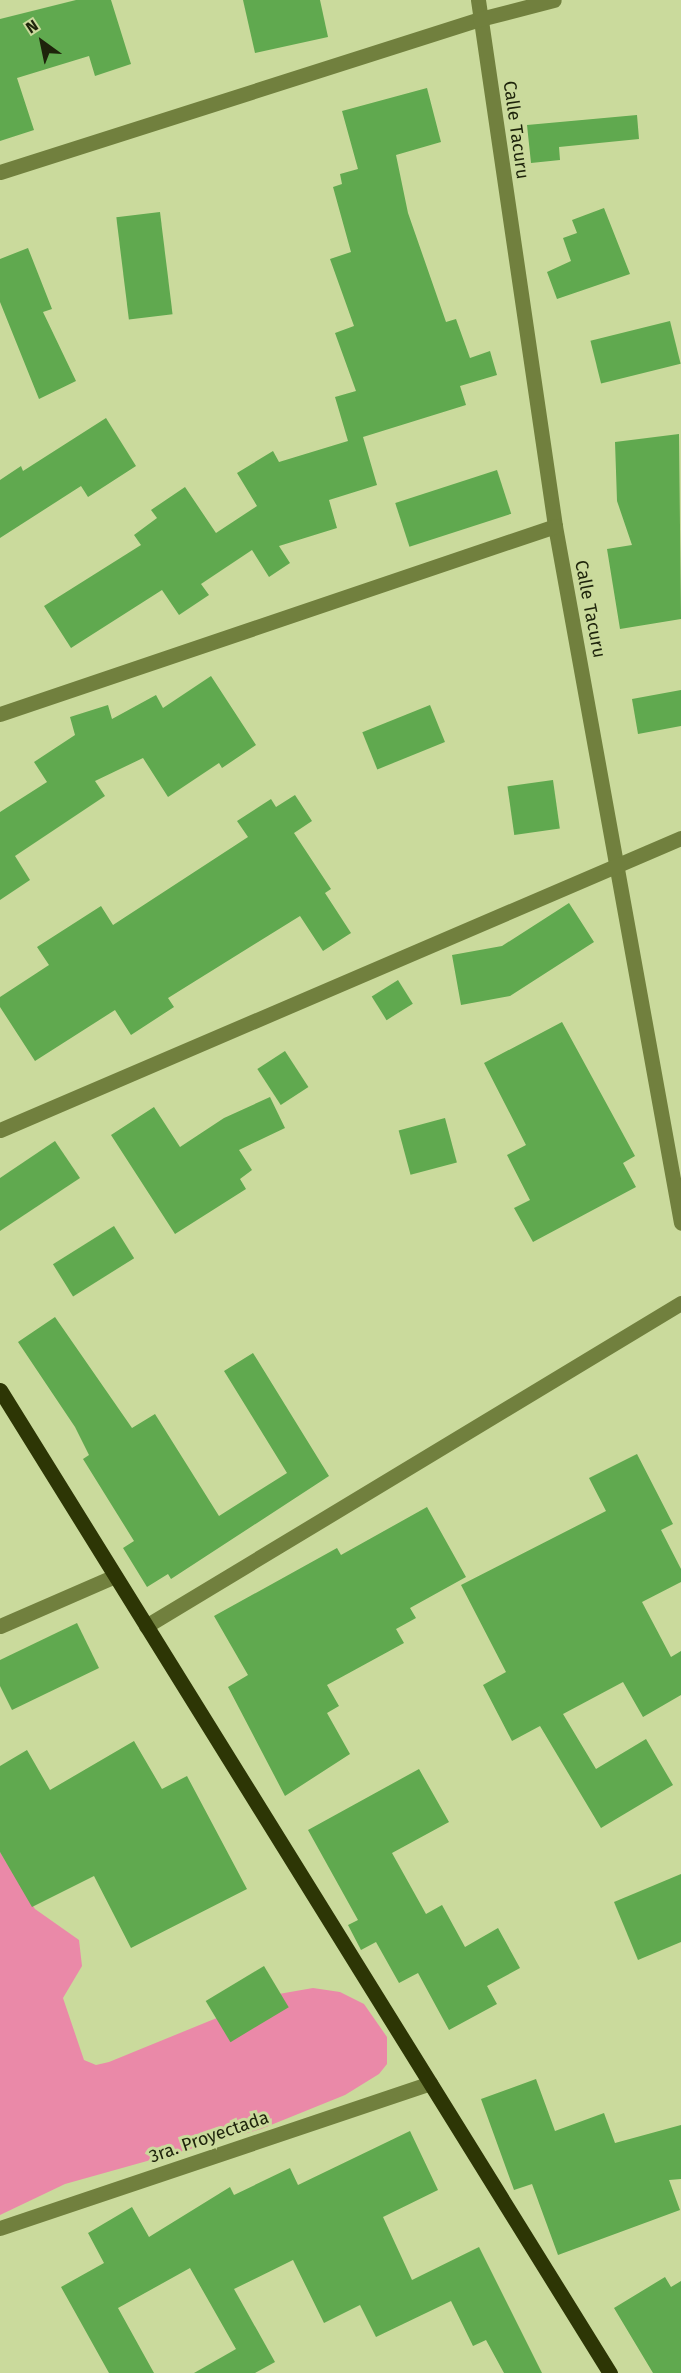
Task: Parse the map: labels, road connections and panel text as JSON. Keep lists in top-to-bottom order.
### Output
{
  "streets": {
    "street": ["Calle Tacuru", "3ra. Proyectada"]
  },
  "north": "top left"
}
